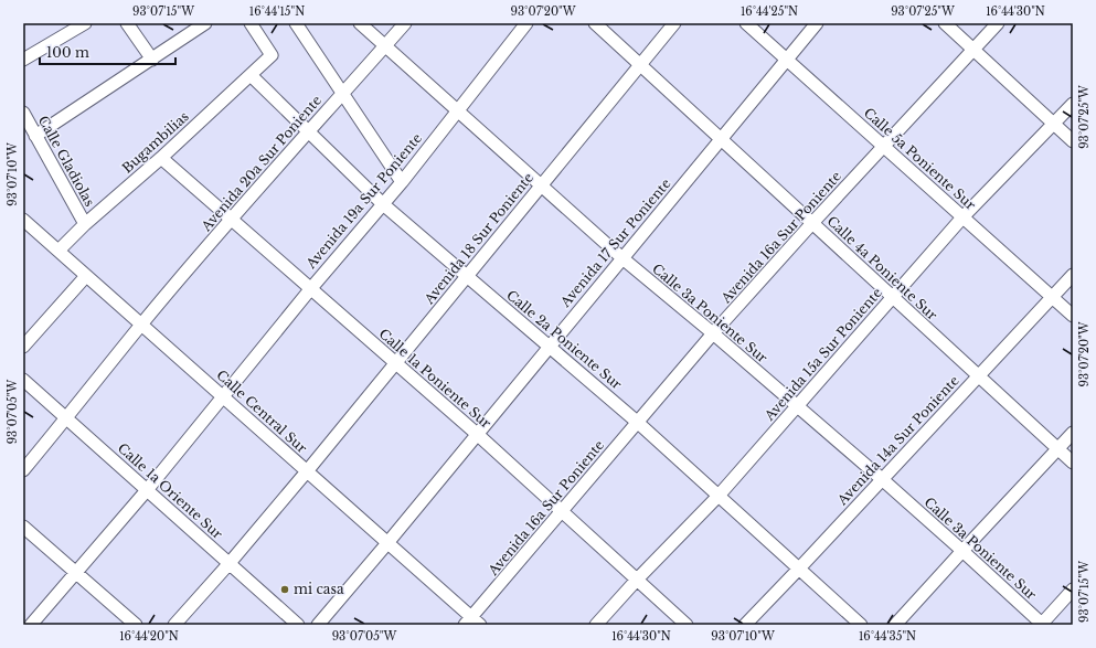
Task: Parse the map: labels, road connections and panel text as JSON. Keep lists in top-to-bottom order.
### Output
{
  "streets": {
    "street": [
      "Bugambilias",
      "Calle 5a Poniente Sur",
      "Calle Gladiolas",
      "Avenida 20a Sur Poniente",
      "Avenida 19a Sur Poniente",
      "Avenida 16a Sur Poniente",
      "Avenida 18 Sur Poniente",
      "Avenida 17 Sur Poniente",
      "Calle 4a Poniente Sur",
      "Calle 3a Poniente Sur",
      "Calle 2a Poniente Sur",
      "Avenida 15a Sur Poniente",
      "Calle 1a Poniente Sur",
      "Calle Central Sur",
      "Avenida 14a Sur Poniente",
      "Calle 1a Oriente Sur"
    ]
  },
  "crossings": [
    ["Bugambilias", "Calle Gladiolas"],
    ["Bugambilias", "Calle 2a Poniente Sur"],
    ["Bugambilias", "Calle 1a Poniente Sur"],
    ["Bugambilias", "Calle Central Sur"],
    ["Calle 5a Poniente Sur", "Avenida 16a Sur Poniente"],
    ["Calle 5a Poniente Sur", "Avenida 17 Sur Poniente"],
    ["Calle 5a Poniente Sur", "Avenida 15a Sur Poniente"],
    ["Calle 5a Poniente Sur", "Avenida 14a Sur Poniente"],
    ["Avenida 20a Sur Poniente", "Calle 3a Poniente Sur"],
    ["Avenida 20a Sur Poniente", "Calle 2a Poniente Sur"],
    ["Avenida 20a Sur Poniente", "Calle 1a Poniente Sur"],
    ["Avenida 20a Sur Poniente", "Calle Central Sur"],
    ["Avenida 20a Sur Poniente", "Calle 1a Oriente Sur"],
    ["Avenida 19a Sur Poniente", "Calle 3a Poniente Sur"],
    ["Avenida 19a Sur Poniente", "Calle 2a Poniente Sur"],
    ["Avenida 19a Sur Poniente", "Calle 1a Poniente Sur"],
    ["Avenida 19a Sur Poniente", "Calle Central Sur"],
    ["Avenida 19a Sur Poniente", "Calle 1a Oriente Sur"],
    ["Avenida 16a Sur Poniente", "Calle 4a Poniente Sur"],
    ["Avenida 16a Sur Poniente", "Calle 3a Poniente Sur"],
    ["Avenida 16a Sur Poniente", "Calle 2a Poniente Sur"],
    ["Avenida 16a Sur Poniente", "Calle 1a Poniente Sur"],
    ["Avenida 16a Sur Poniente", "Calle Central Sur"],
    ["Avenida 18 Sur Poniente", "Calle 4a Poniente Sur"],
    ["Avenida 18 Sur Poniente", "Calle 3a Poniente Sur"],
    ["Avenida 18 Sur Poniente", "Calle 2a Poniente Sur"],
    ["Avenida 18 Sur Poniente", "Calle 1a Poniente Sur"],
    ["Avenida 18 Sur Poniente", "Calle Central Sur"],
    ["Avenida 18 Sur Poniente", "Calle 1a Oriente Sur"],
    ["Avenida 17 Sur Poniente", "Calle 4a Poniente Sur"],
    ["Avenida 17 Sur Poniente", "Calle 3a Poniente Sur"],
    ["Avenida 17 Sur Poniente", "Calle 2a Poniente Sur"],
    ["Avenida 17 Sur Poniente", "Calle 1a Poniente Sur"],
    ["Avenida 17 Sur Poniente", "Calle Central Sur"],
    ["Calle 4a Poniente Sur", "Avenida 15a Sur Poniente"],
    ["Calle 4a Poniente Sur", "Avenida 14a Sur Poniente"],
    ["Calle 3a Poniente Sur", "Avenida 15a Sur Poniente"],
    ["Calle 3a Poniente Sur", "Avenida 14a Sur Poniente"],
    ["Calle 2a Poniente Sur", "Avenida 15a Sur Poniente"],
    ["Calle 2a Poniente Sur", "Avenida 14a Sur Poniente"],
    ["Avenida 15a Sur Poniente", "Calle 1a Poniente Sur"]
  ],
  "places": ["mi casa"],
  "scale_bar": "100 m",
  "coordinates": [
    "93°07'15\"W",
    "16°44'15\"N",
    "93°07'20\"W",
    "16°44'25\"N",
    "93°07'25\"W",
    "16°44'30\"N",
    "93°07'10\"W",
    "93°07'05\"W",
    "16°44'20\"N",
    "16°44'35\"N"
  ]
}
